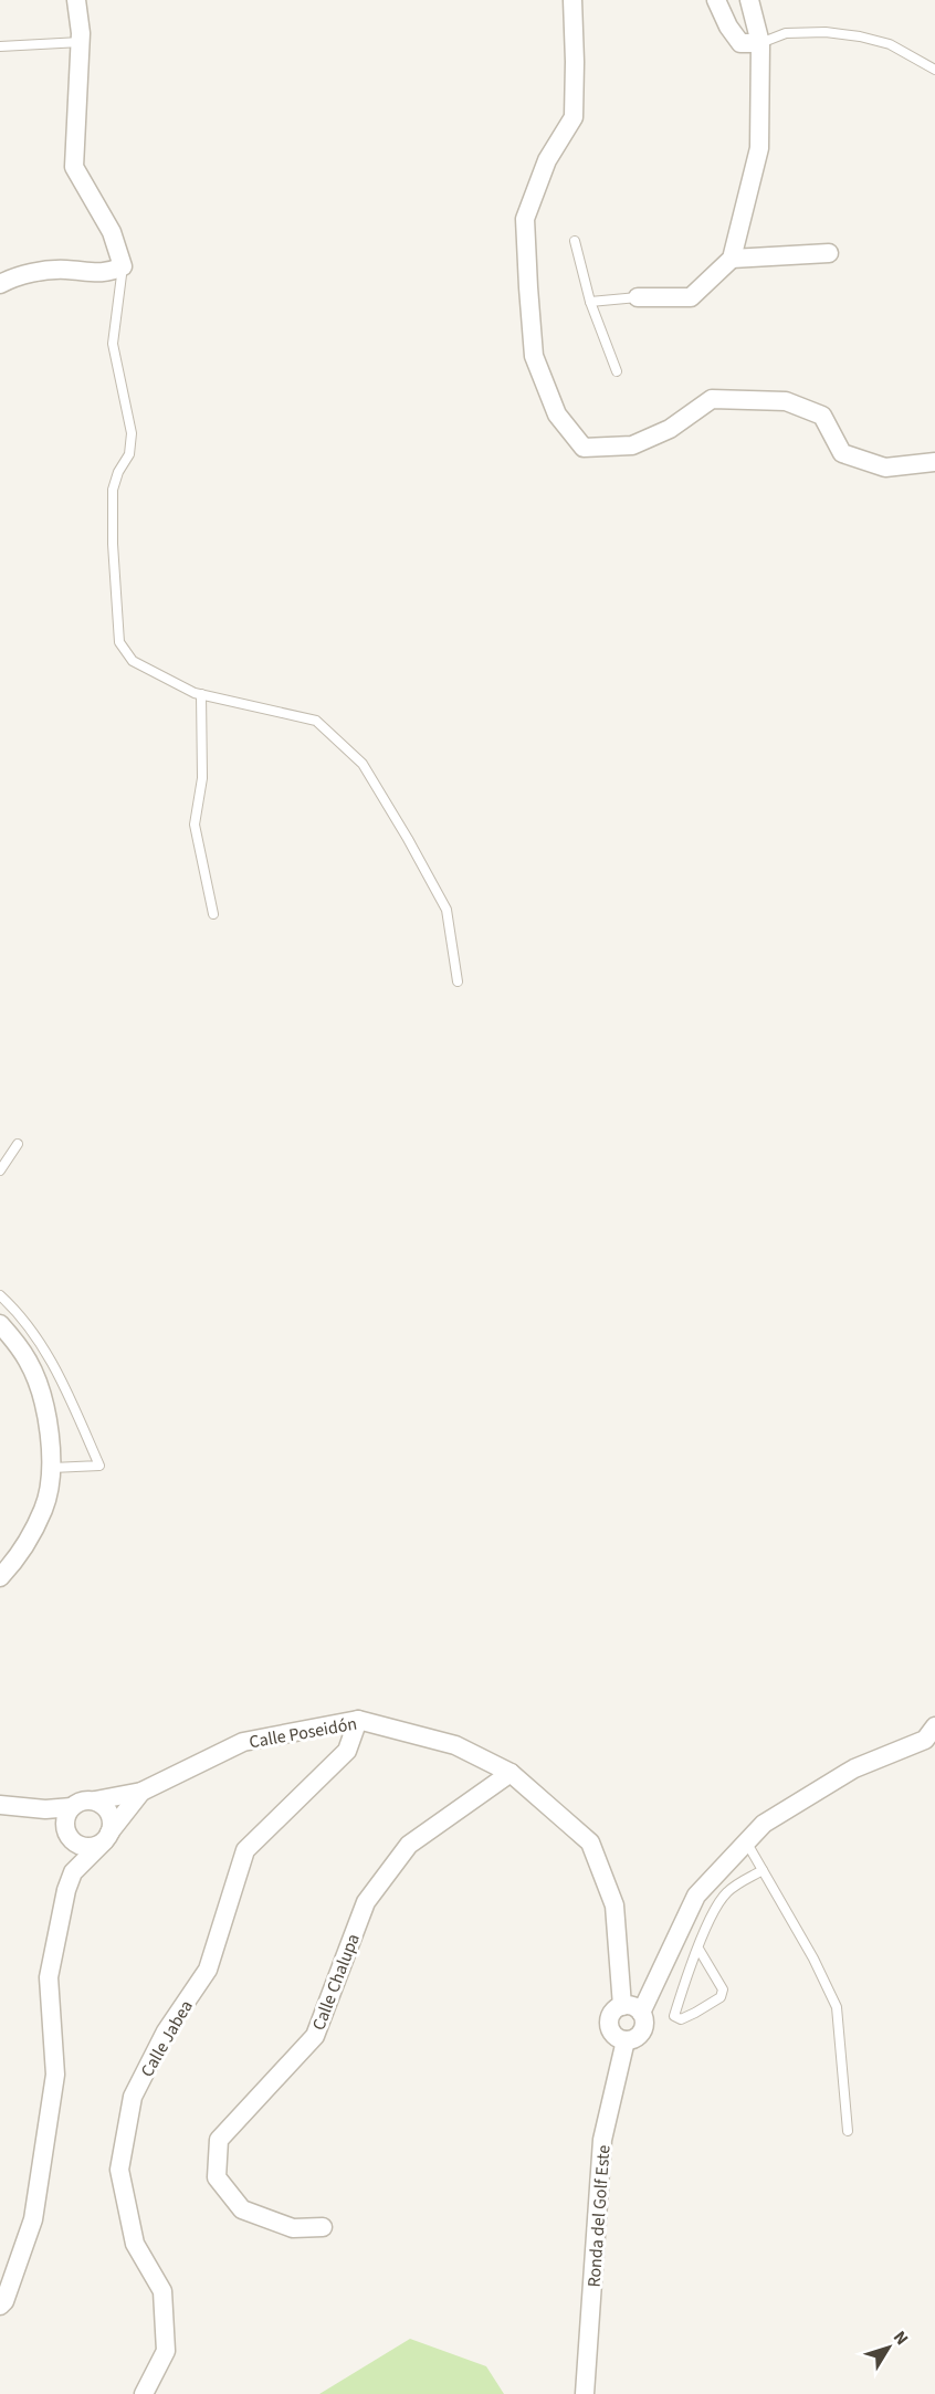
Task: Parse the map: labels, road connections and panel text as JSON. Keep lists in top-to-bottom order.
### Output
{
  "streets": {
    "street": [
      "Calle Poseidón",
      "Calle Chalupa",
      "Calle Jabea",
      "Ronda del Golf Este"
    ]
  },
  "crossings": [
    ["Calle Poseidón", "Calle Chalupa"],
    ["Calle Poseidón", "Calle Jabea"],
    ["Calle Poseidón", "Ronda del Golf Este"]
  ],
  "north": "top right"
}
